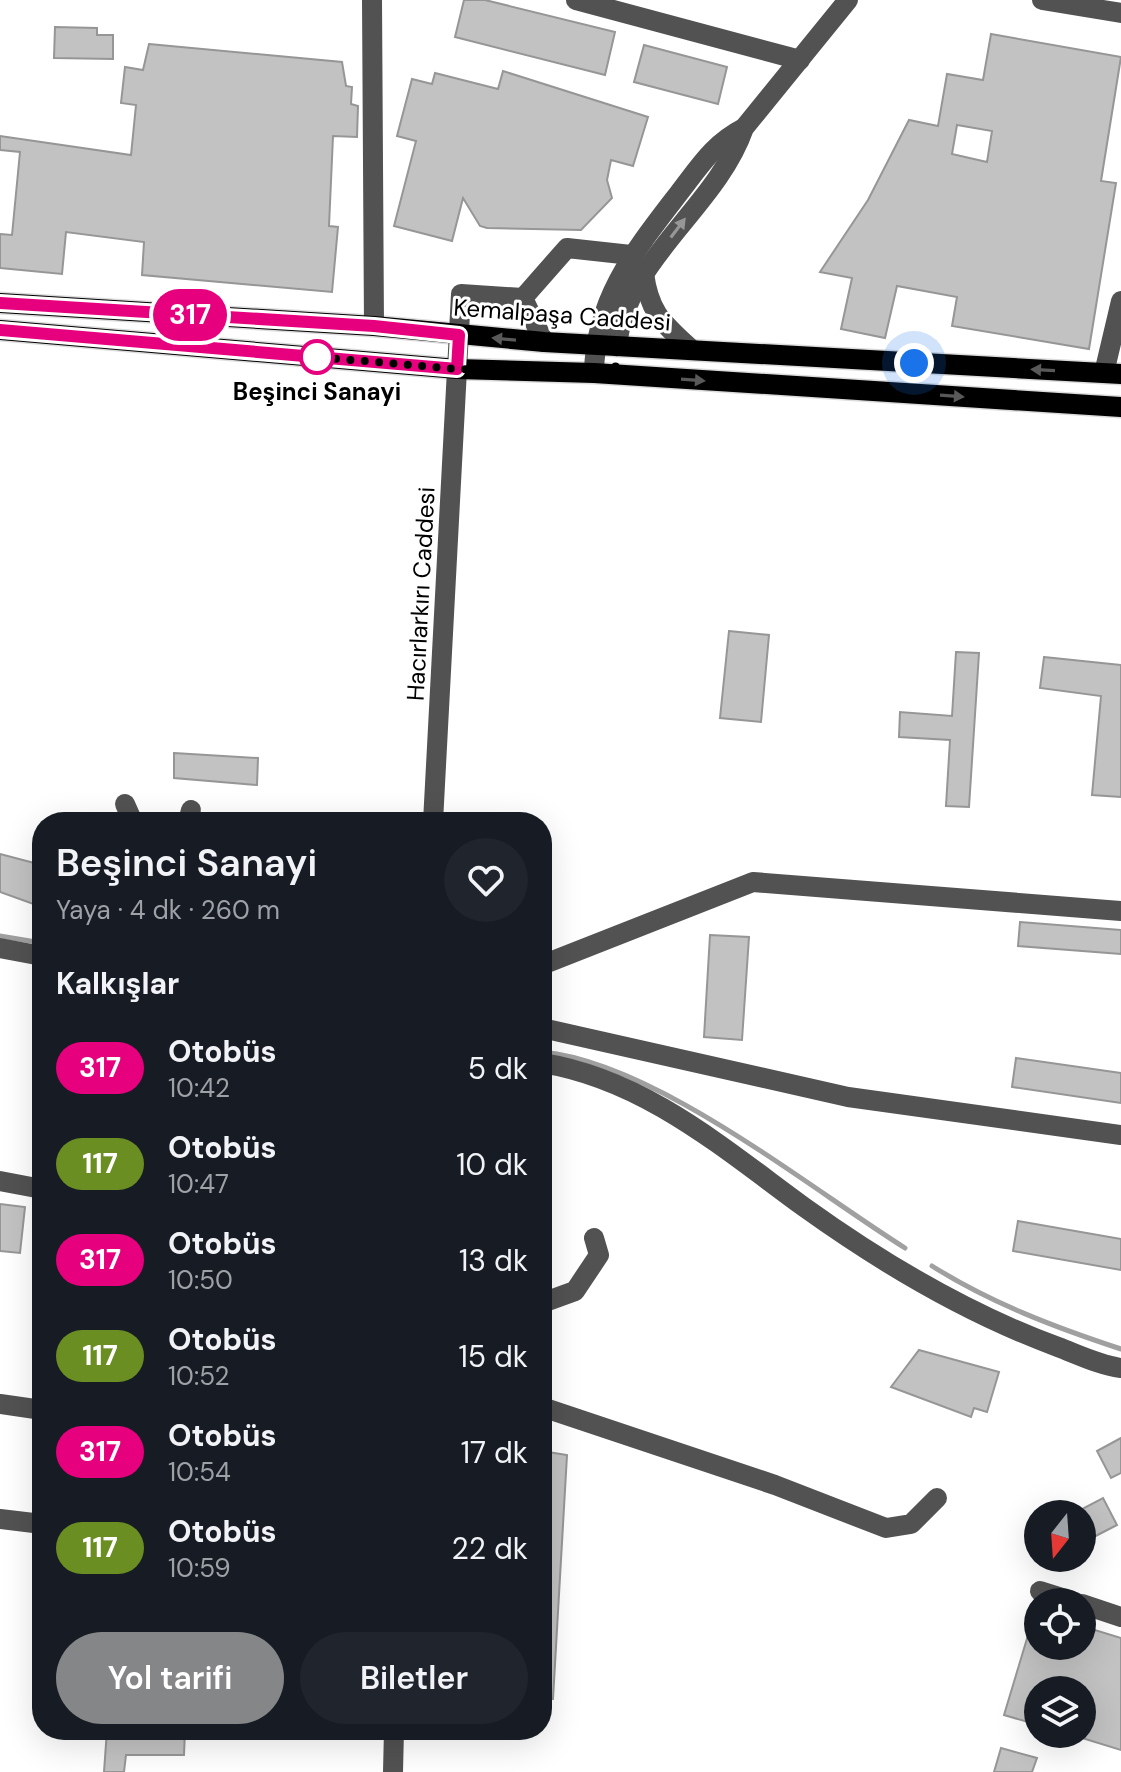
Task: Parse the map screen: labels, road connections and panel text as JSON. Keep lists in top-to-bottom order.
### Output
{
  "streets": {
    "main road": ["Kemalpaşa Caddesi"],
    "street": ["Hacırlarkırı Caddesi"]
  },
  "crossings": [
    ["Kemalpaşa Caddesi", "Hacırlarkırı Caddesi"]
  ],
  "places": ["Beşinci Sanayi"],
  "lines": ["bus line 317"],
  "north": "bottom",
  "page": {
    "on_map": "317",
    "heading": [
      ["Beşinci Sanayi", "Yaya · 4 dk · 260 m"],
      "Kalkışlar"
    ],
    "list": [
      {
        "mark": "317",
        "name": "Otobüs",
        "note": "10:42",
        "value": "5 dk"
      },
      {
        "mark": "117",
        "name": "Otobüs",
        "note": "10:47",
        "value": "10 dk"
      },
      {
        "mark": "317",
        "name": "Otobüs",
        "note": "10:50",
        "value": "13 dk"
      },
      {
        "mark": "117",
        "name": "Otobüs",
        "note": "10:52",
        "value": "15 dk"
      },
      {
        "mark": "317",
        "name": "Otobüs",
        "note": "10:54",
        "value": "17 dk"
      },
      {
        "mark": "117",
        "name": "Otobüs",
        "note": "10:59",
        "value": "22 dk"
      }
    ],
    "buttons": ["Yol tarifi", "Biletler"]
  }
}
